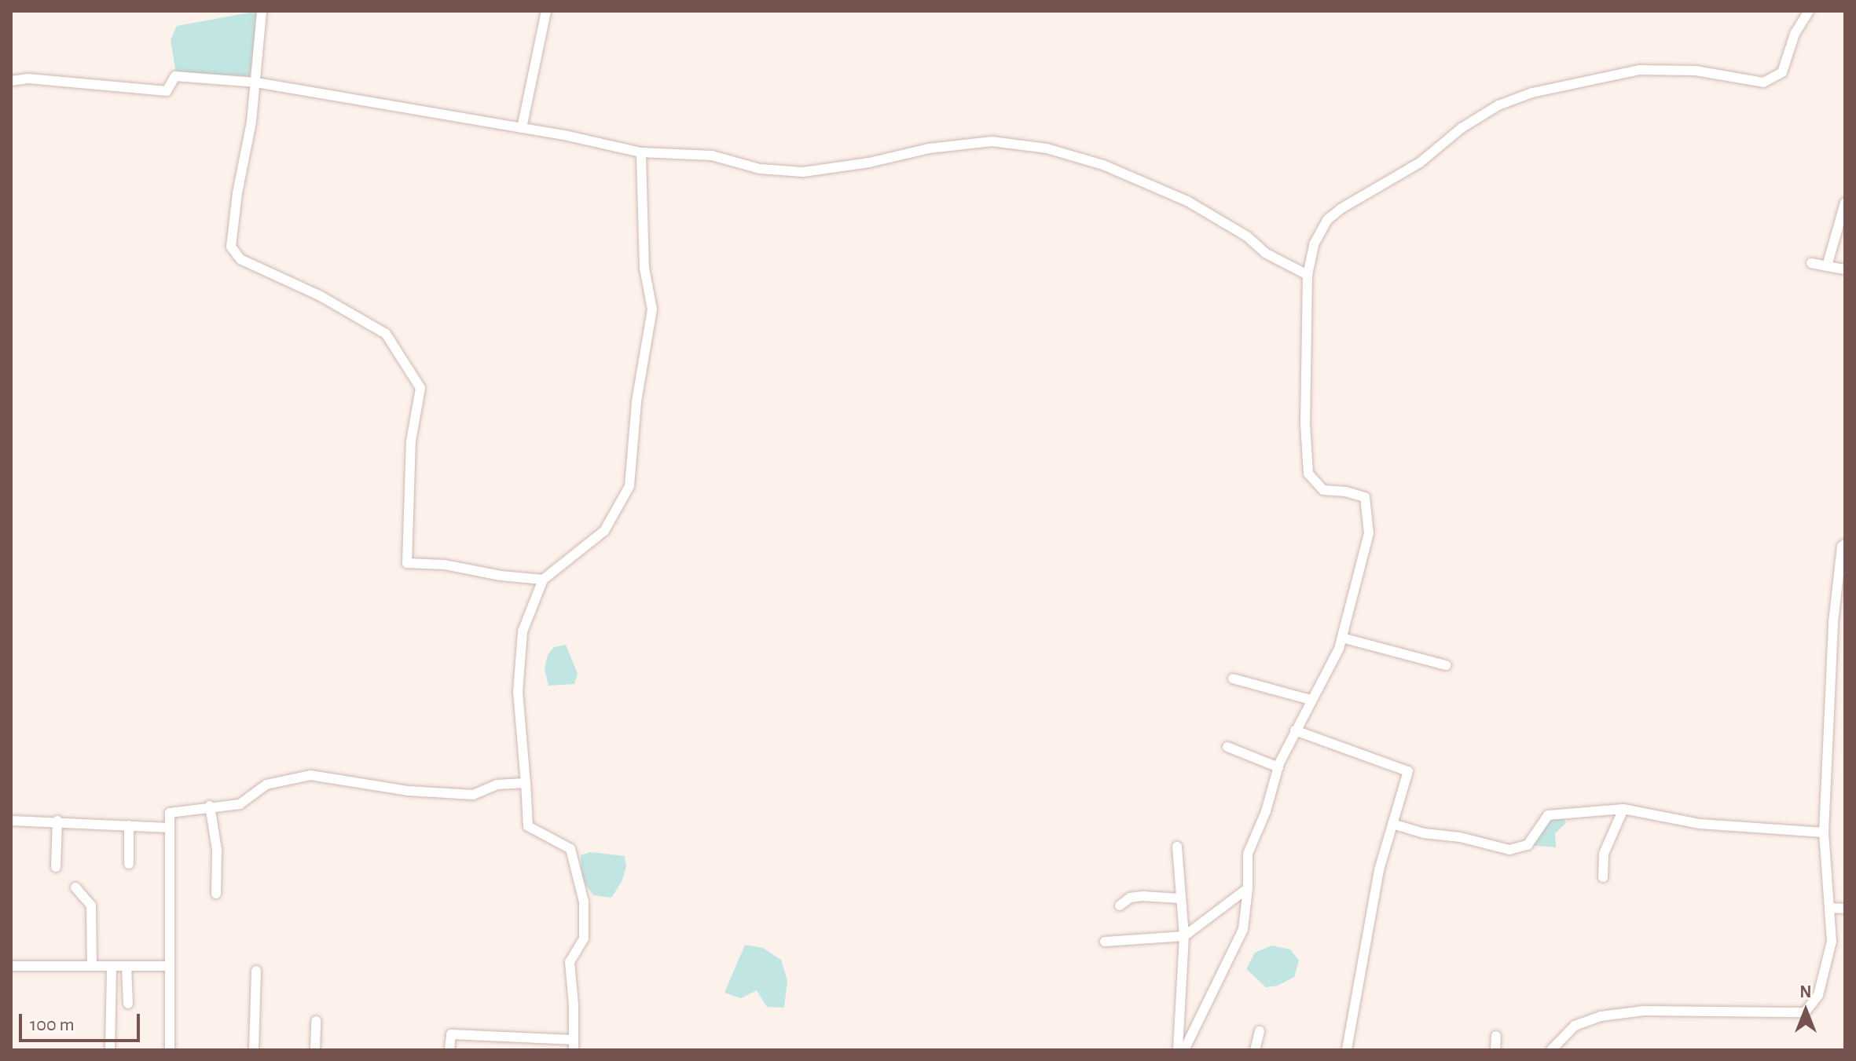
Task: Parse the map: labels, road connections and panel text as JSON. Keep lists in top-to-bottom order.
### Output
{
  "scale_bar": "100 m",
  "north": "top"
}
